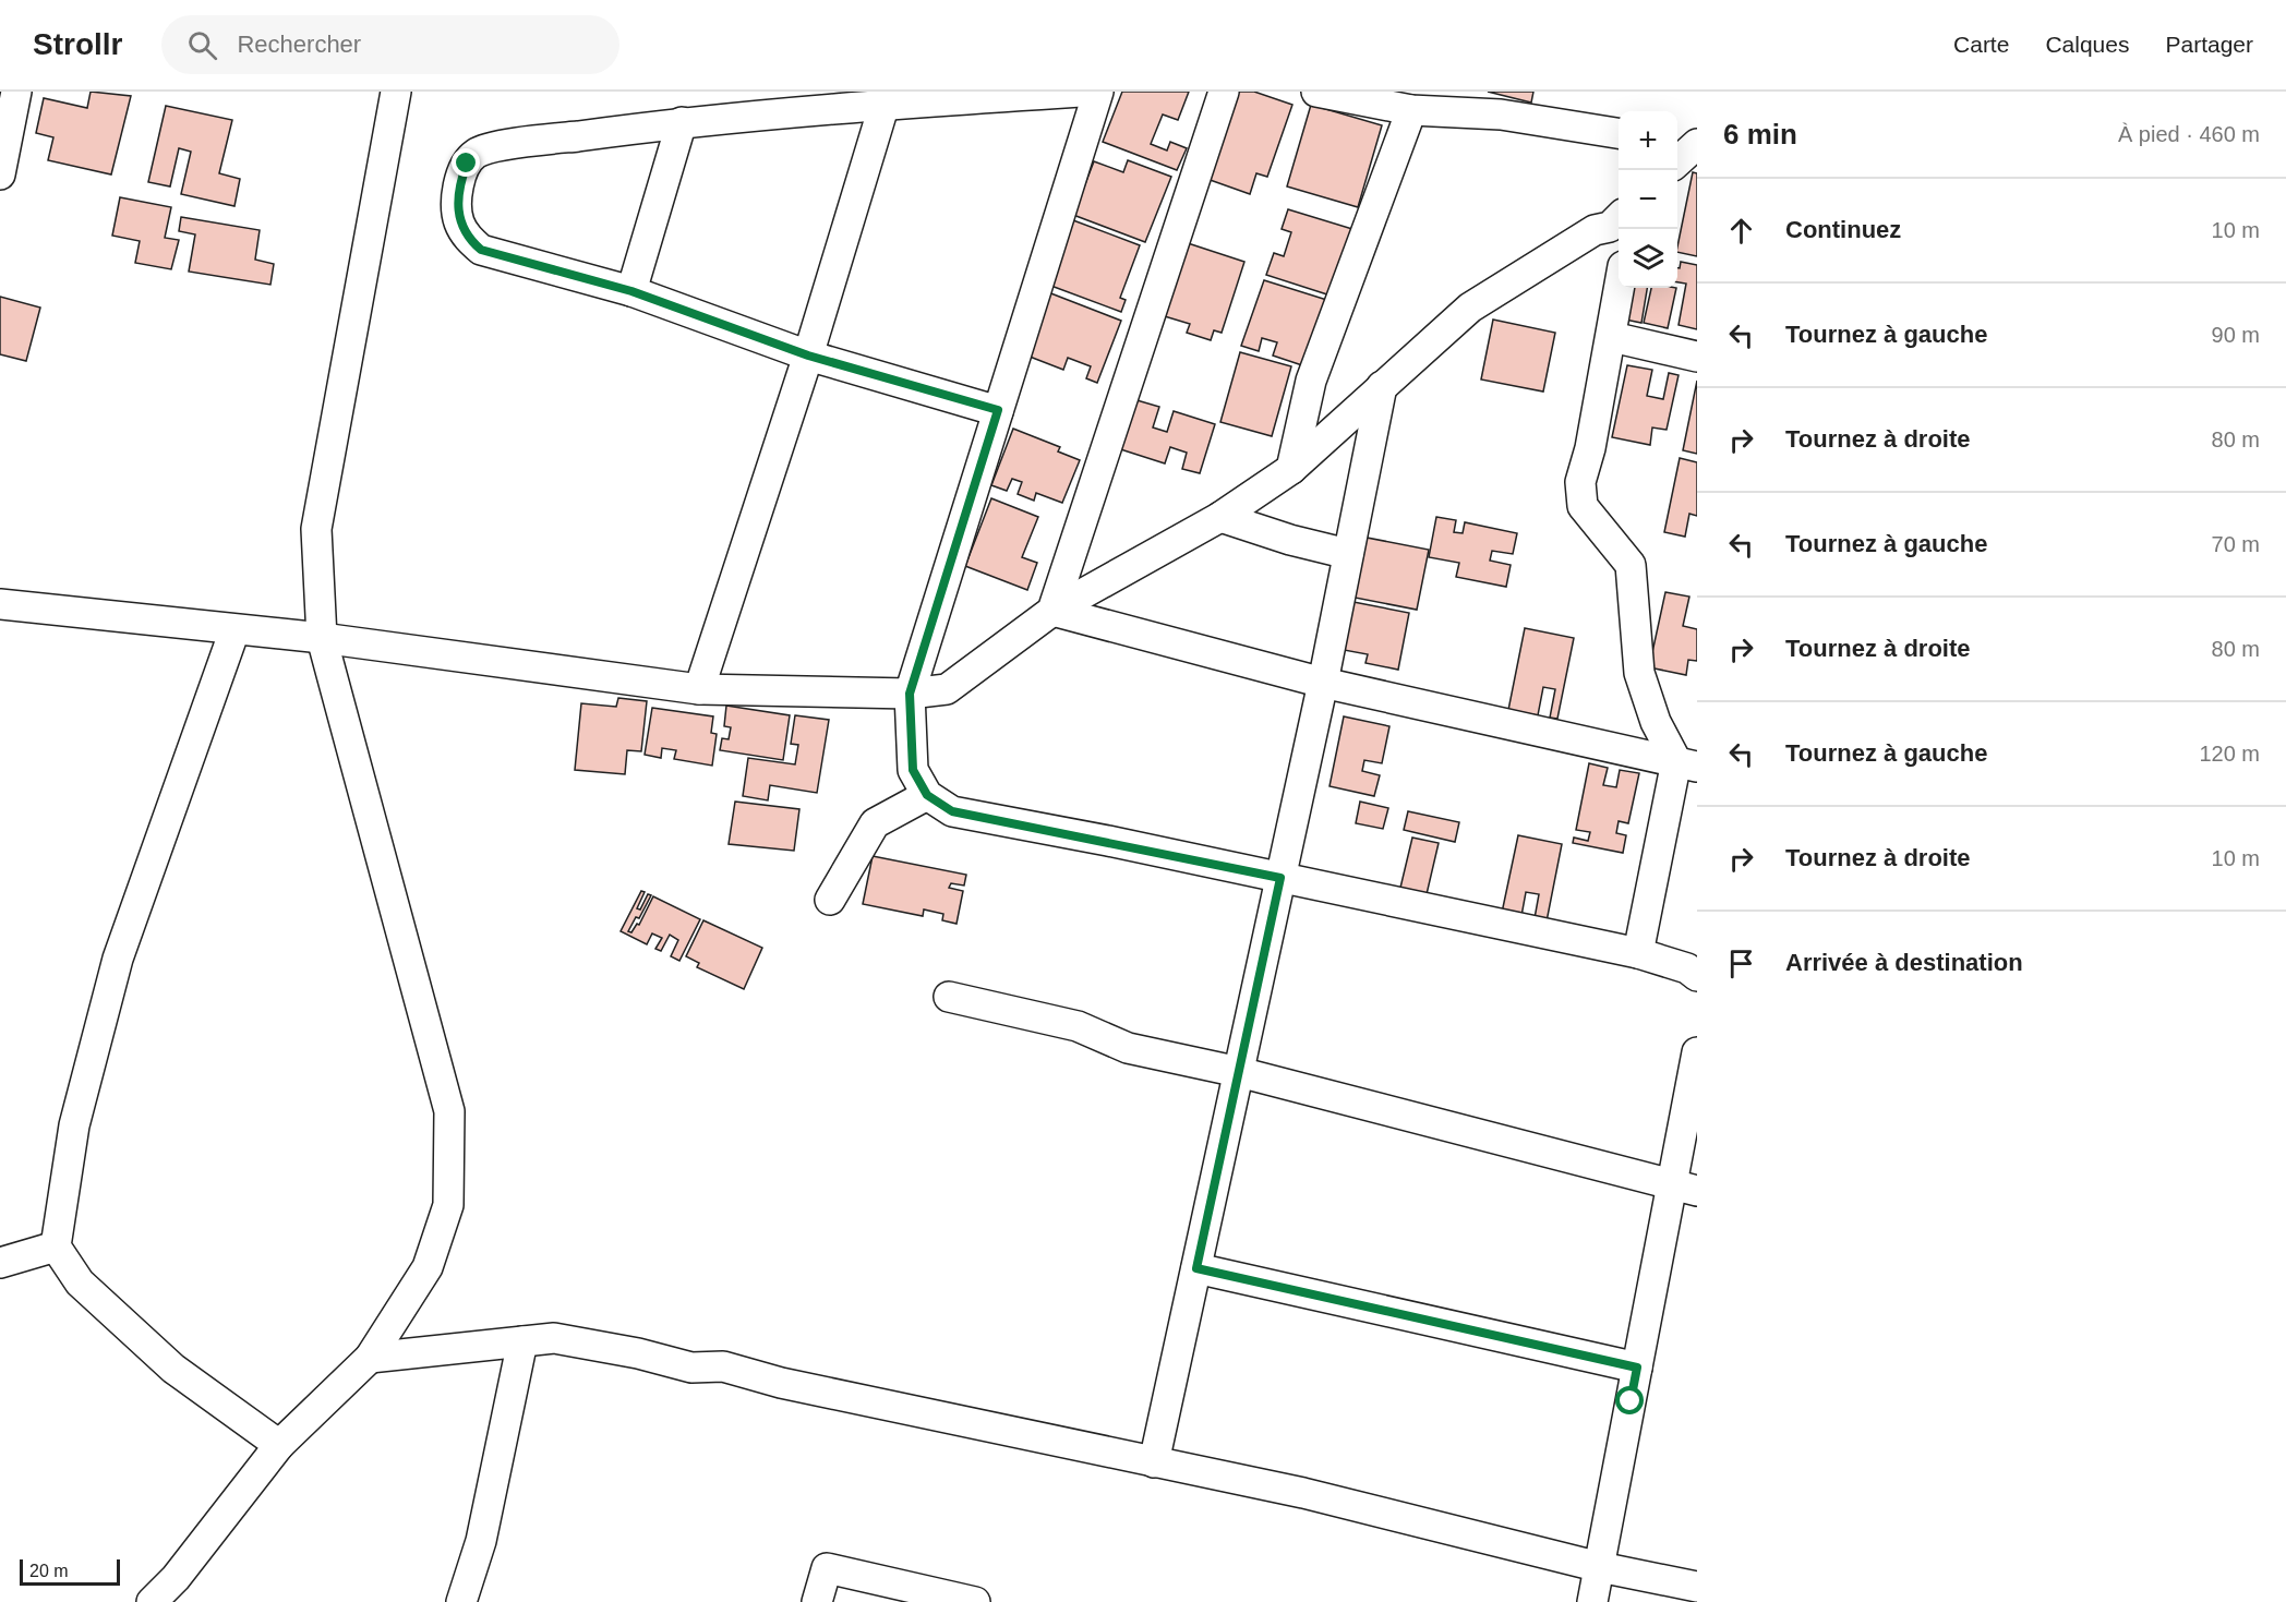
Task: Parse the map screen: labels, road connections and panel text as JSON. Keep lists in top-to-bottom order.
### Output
{
  "scale_bar": "20 m",
  "page": {
    "header": "Strollr",
    "search": "Rechercher",
    "nav": ["Carte", "Calques", "Partager"],
    "heading": ["6 min", "À pied · 460 m"],
    "map_buttons": ["+", "−"],
    "list": [
      ["Continuez", "10 m"],
      ["Tournez à gauche", "90 m"],
      ["Tournez à droite", "80 m"],
      ["Tournez à gauche", "70 m"],
      ["Tournez à droite", "80 m"],
      ["Tournez à gauche", "120 m"],
      ["Tournez à droite", "10 m"],
      "Arrivée à destination"
    ],
    "scale": "20 m"
  }
}
